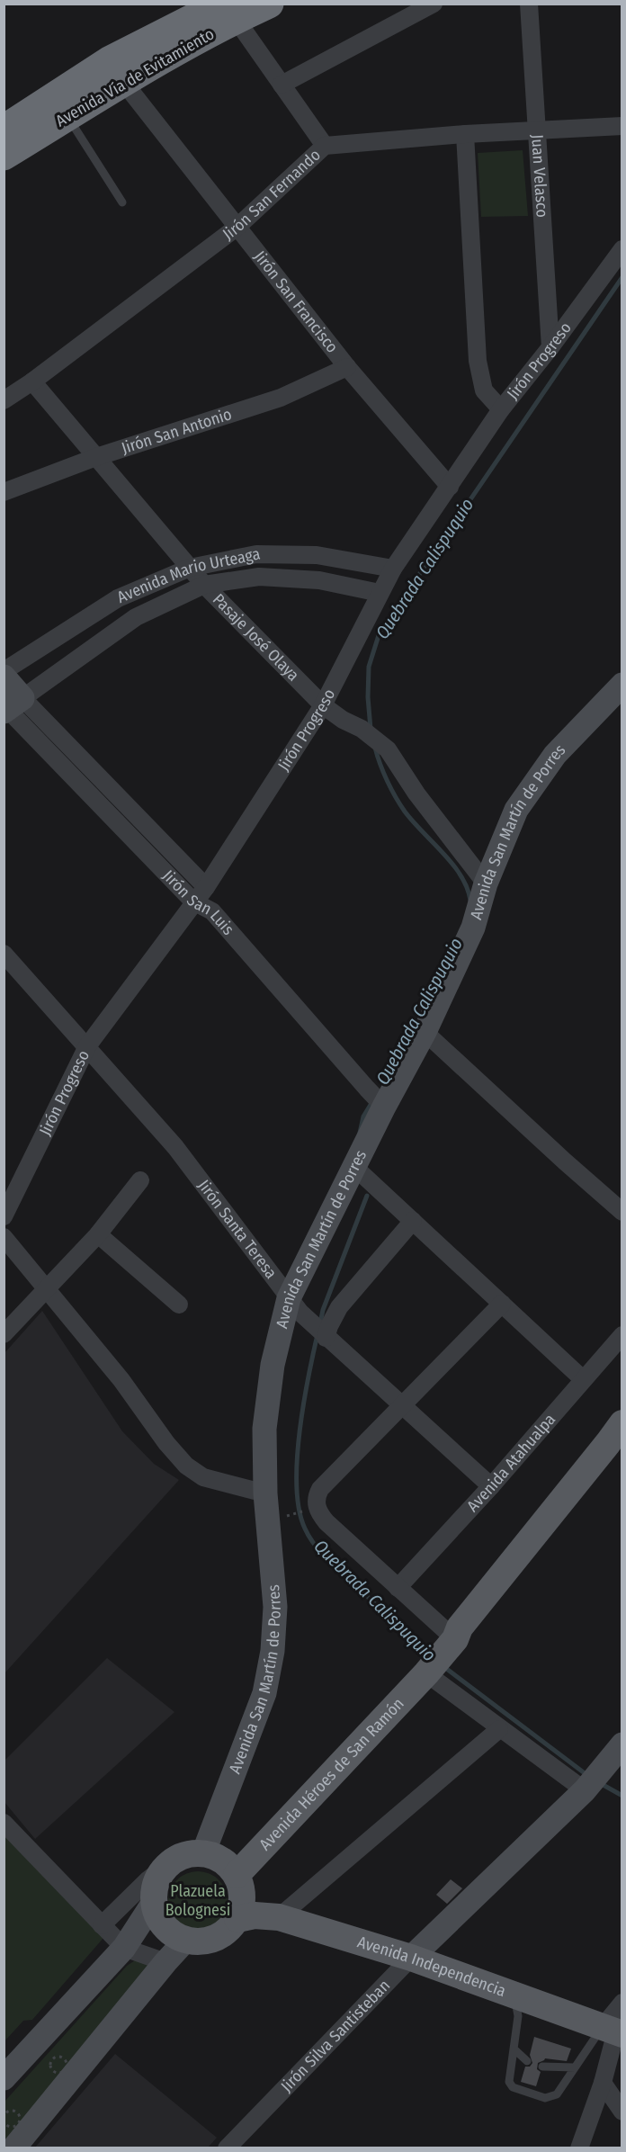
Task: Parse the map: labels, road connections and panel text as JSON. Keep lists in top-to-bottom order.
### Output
{
  "streets": {
    "highway": ["Avenida Vía de Evitamiento"],
    "main road": ["Avenida Héroes de San Ramón", "Avenida Independencia"],
    "street": [
      "Juan Velasco",
      "Jirón San Fernando",
      "Jirón San Francisco",
      "Jirón Progreso",
      "Jirón San Antonio",
      "Avenida Mario Urteaga",
      "Pasaje José Olaya",
      "Avenida San Martín de Porres",
      "Jirón San Luis",
      "Jirón Santa Teresa",
      "Avenida Atahualpa",
      "Jirón Silva Santisteban"
    ]
  },
  "crossings": [
    ["Avenida Vía de Evitamiento", "Jirón San Francisco"],
    ["Juan Velasco", "Jirón San Fernando"],
    ["Juan Velasco", "Jirón Progreso"],
    ["Jirón San Fernando", "Jirón San Francisco"],
    ["Jirón San Fernando", "Pasaje José Olaya"],
    ["Jirón San Francisco", "Jirón Progreso"],
    ["Jirón San Francisco", "Jirón San Antonio"],
    ["Jirón Progreso", "Avenida Mario Urteaga"],
    ["Jirón Progreso", "Pasaje José Olaya"],
    ["Jirón Progreso", "Jirón San Luis"],
    ["Jirón Progreso", "Jirón Santa Teresa"],
    ["Jirón San Antonio", "Pasaje José Olaya"],
    ["Avenida Mario Urteaga", "Pasaje José Olaya"],
    ["Avenida Mario Urteaga", "Jirón San Luis"],
    ["Pasaje José Olaya", "Avenida San Martín de Porres"],
    ["Avenida San Martín de Porres", "Jirón San Luis"],
    ["Avenida San Martín de Porres", "Jirón Santa Teresa"],
    ["Avenida San Martín de Porres", "Avenida Héroes de San Ramón"],
    ["Avenida San Martín de Porres", "Avenida Independencia"],
    ["Jirón Santa Teresa", "Avenida Atahualpa"],
    ["Avenida Héroes de San Ramón", "Avenida Independencia"],
    ["Avenida Independencia", "Jirón Silva Santisteban"]
  ],
  "water": ["Quebrada Calispuquio"],
  "parks": ["Plazuela Bolognesi"]
}
